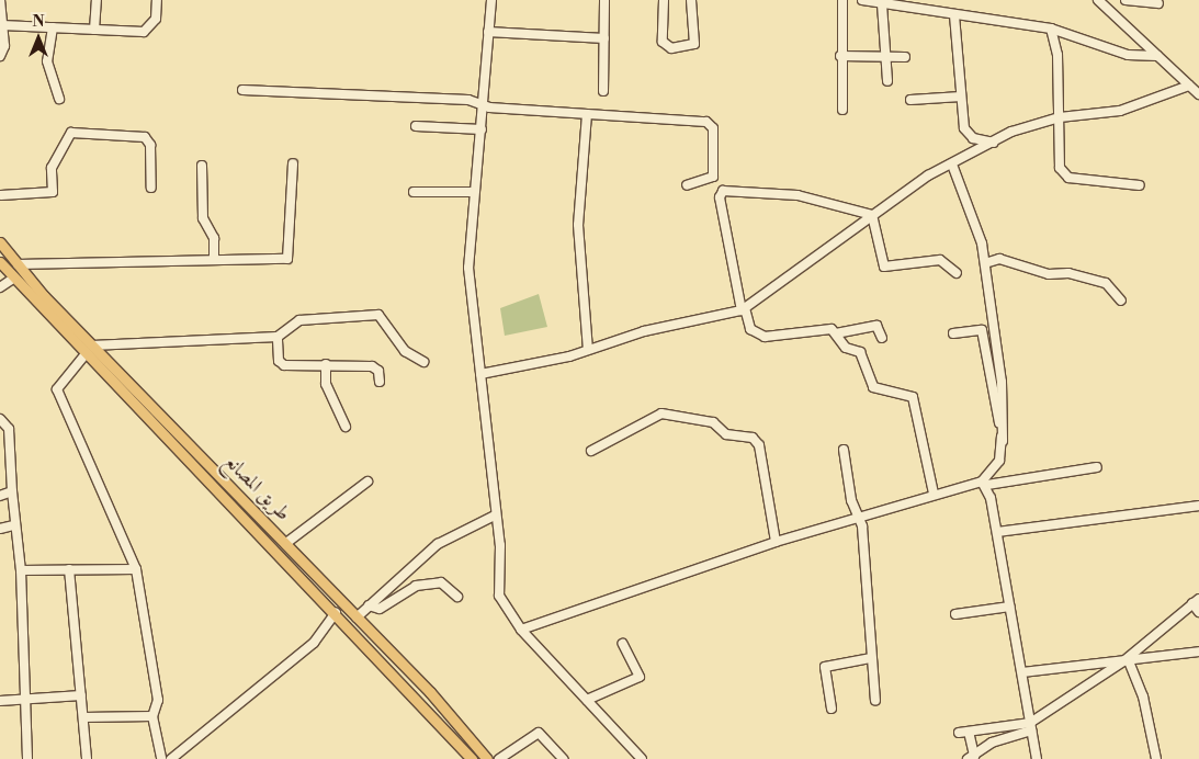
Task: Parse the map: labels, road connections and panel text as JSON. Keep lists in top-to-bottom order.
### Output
{
  "streets": {
    "main road": ["طريق المصانع"]
  },
  "north": "top"
}
